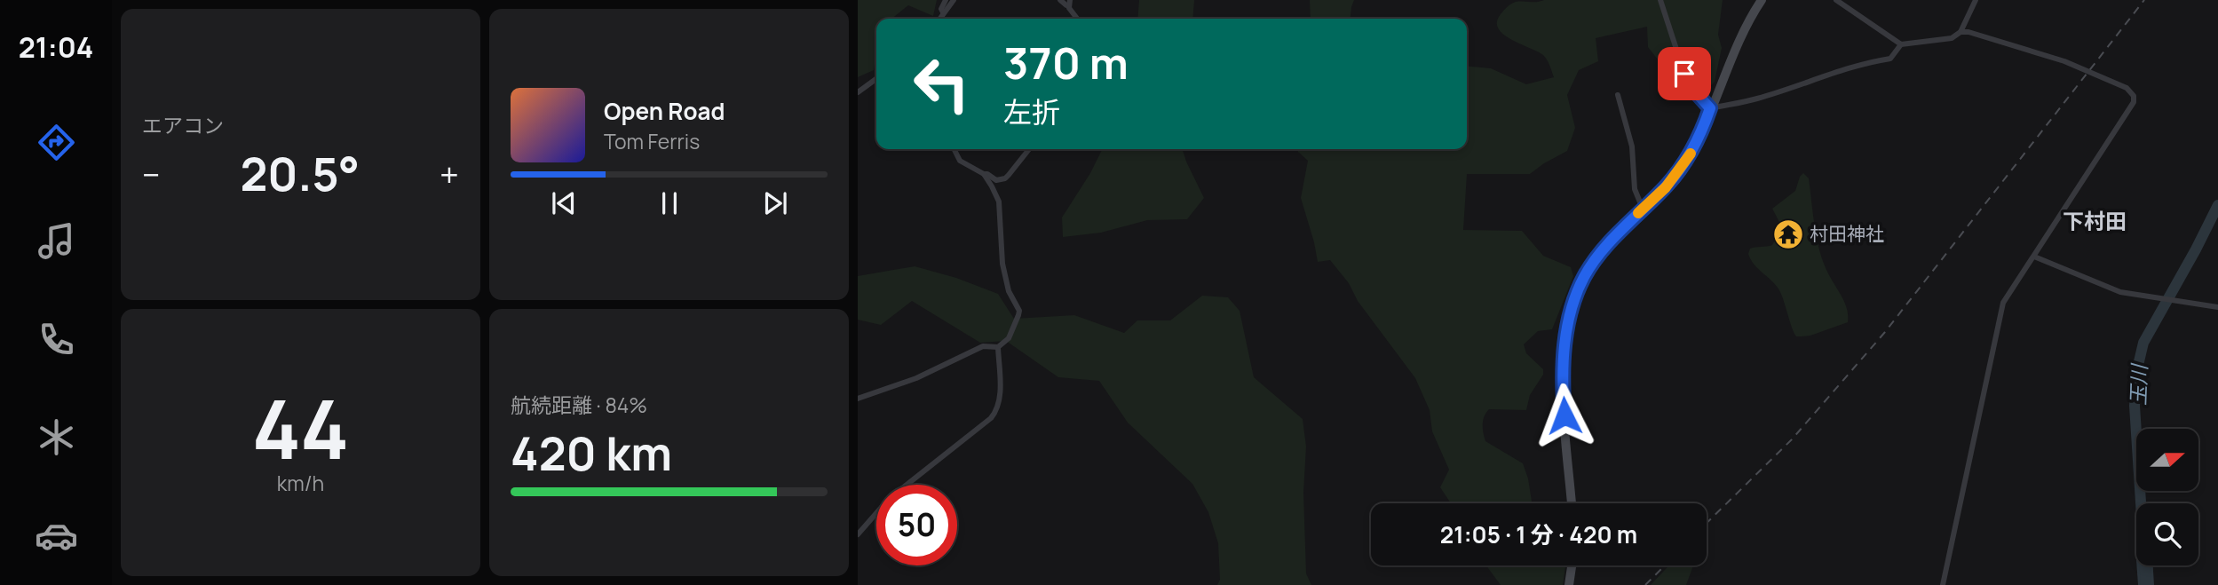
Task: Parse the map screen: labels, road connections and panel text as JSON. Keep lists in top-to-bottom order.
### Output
{
  "districts": ["下村田"],
  "water": ["玉川"],
  "places": {
    "temple": ["村田神社"]
  },
  "north": "right",
  "page": {
    "tabs": "21:04",
    "tile": [
      "エアコン",
      ["44", "km/h"],
      ["航続距離 · 84%", "420 km"]
    ],
    "turn": ["370 m", "左折"],
    "song": ["Open Road", "Tom Ferris"],
    "heat": ["−", "20.5°", "+"],
    "limit": "50",
    "trip": "21:05 · 1 分 · 420 m"
  }
}
